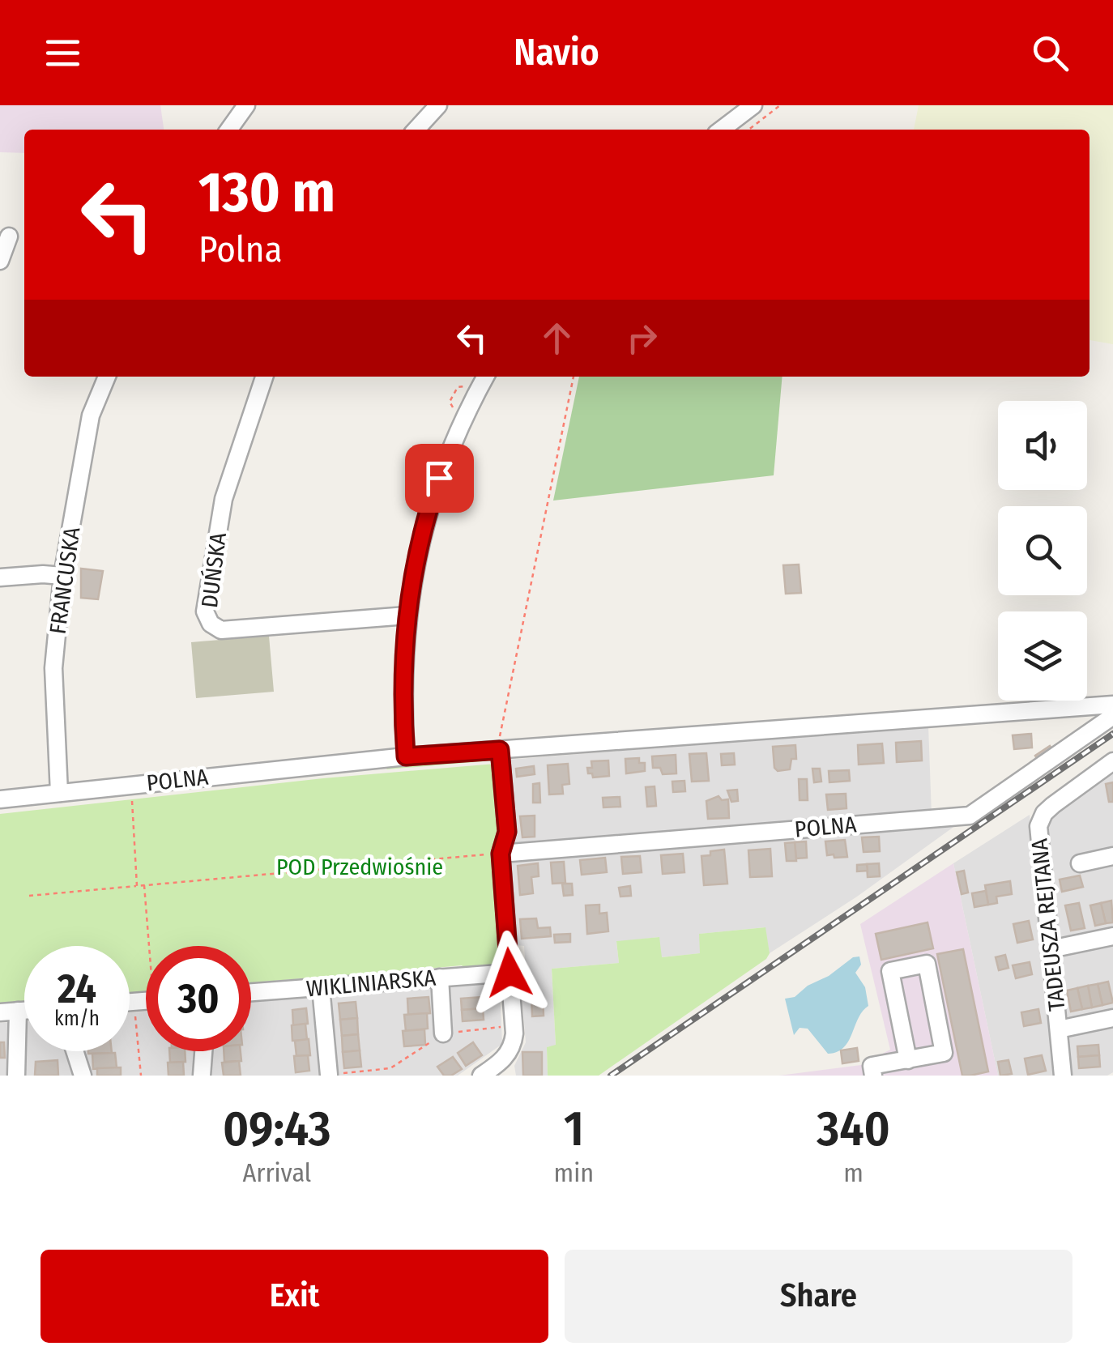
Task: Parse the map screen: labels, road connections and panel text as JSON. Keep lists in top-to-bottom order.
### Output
{
  "streets": {
    "street": [
      "DUŃSKA",
      "FRANCUSKA",
      "POLNA",
      "TADEUSZA REJTANA",
      "WIKLINIARSKA"
    ]
  },
  "crossings": [
    ["FRANCUSKA", "POLNA"]
  ],
  "parks": ["POD Przedwiośnie"],
  "page": {
    "header": "Navio",
    "turn": ["130 m", "Polna"],
    "speed": "24 km/h",
    "limit": "30",
    "eta": [
      "09:43",
      "Arrival",
      "1",
      "min",
      "340",
      "m"
    ],
    "buttons": ["Exit", "Share"]
  }
}
